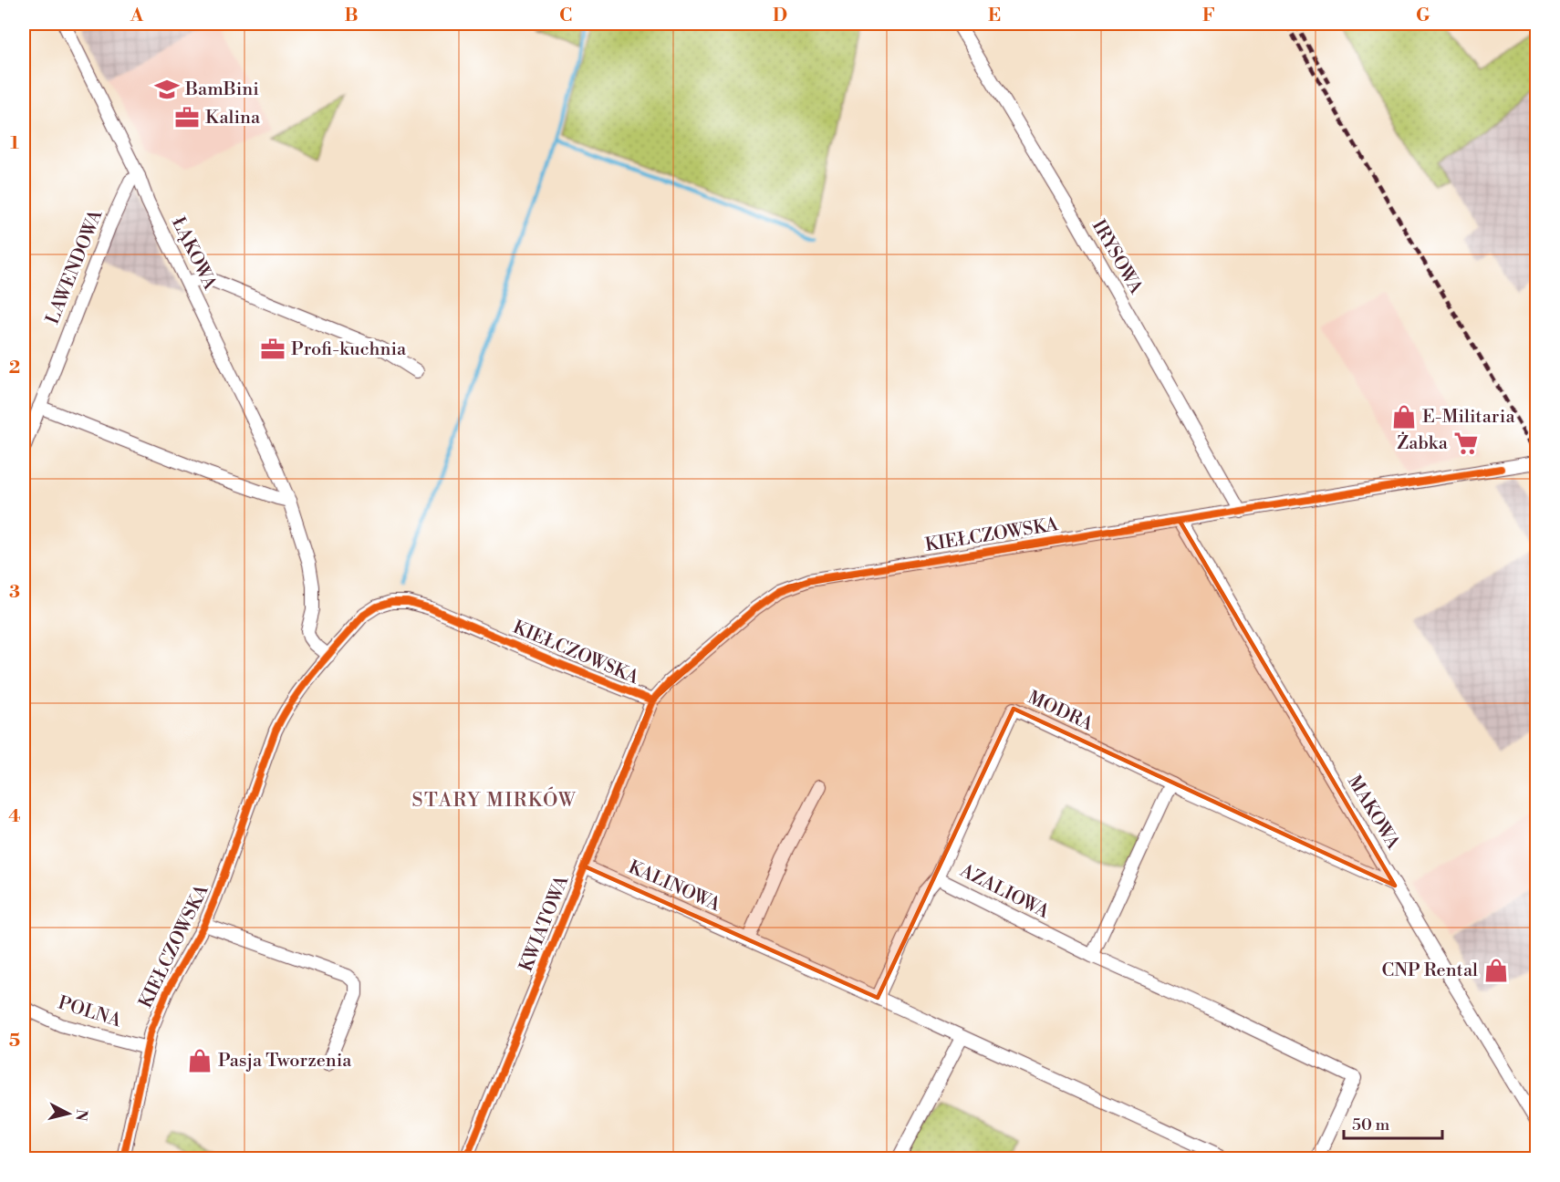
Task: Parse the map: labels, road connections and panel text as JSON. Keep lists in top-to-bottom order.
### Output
{
  "streets": {
    "street": [
      "ŁĄKOWA",
      "IRYSOWA",
      "LAWENDOWA",
      "KIEŁCZOWSKA",
      "MODRA",
      "MAKOWA",
      "KALINOWA",
      "AZALIOWA",
      "KWIATOWA",
      "POLNA"
    ]
  },
  "crossings": [
    ["ŁĄKOWA", "LAWENDOWA"],
    ["ŁĄKOWA", "KIEŁCZOWSKA"],
    ["IRYSOWA", "KIEŁCZOWSKA"],
    ["KIEŁCZOWSKA", "MAKOWA"],
    ["KIEŁCZOWSKA", "KWIATOWA"],
    ["KIEŁCZOWSKA", "POLNA"],
    ["MODRA", "MAKOWA"],
    ["MODRA", "AZALIOWA"],
    ["KALINOWA", "AZALIOWA"],
    ["KALINOWA", "KWIATOWA"]
  ],
  "districts": ["STARY MIRKÓW"],
  "places": {
    "school or university": ["BamBini"],
    "office": ["Kalina", "Profi-kuchnia"],
    "shop": ["E-Militaria", "CNP Rental", "Pasja Tworzenia"],
    "supermarket": ["Żabka"]
  },
  "scale_bar": "50 m",
  "north": "right",
  "grid": {
    "columns": [
      "A",
      "B",
      "C",
      "D",
      "E",
      "F",
      "G"
    ],
    "rows": [
      "1",
      "2",
      "3",
      "4",
      "5"
    ]
  }
}
